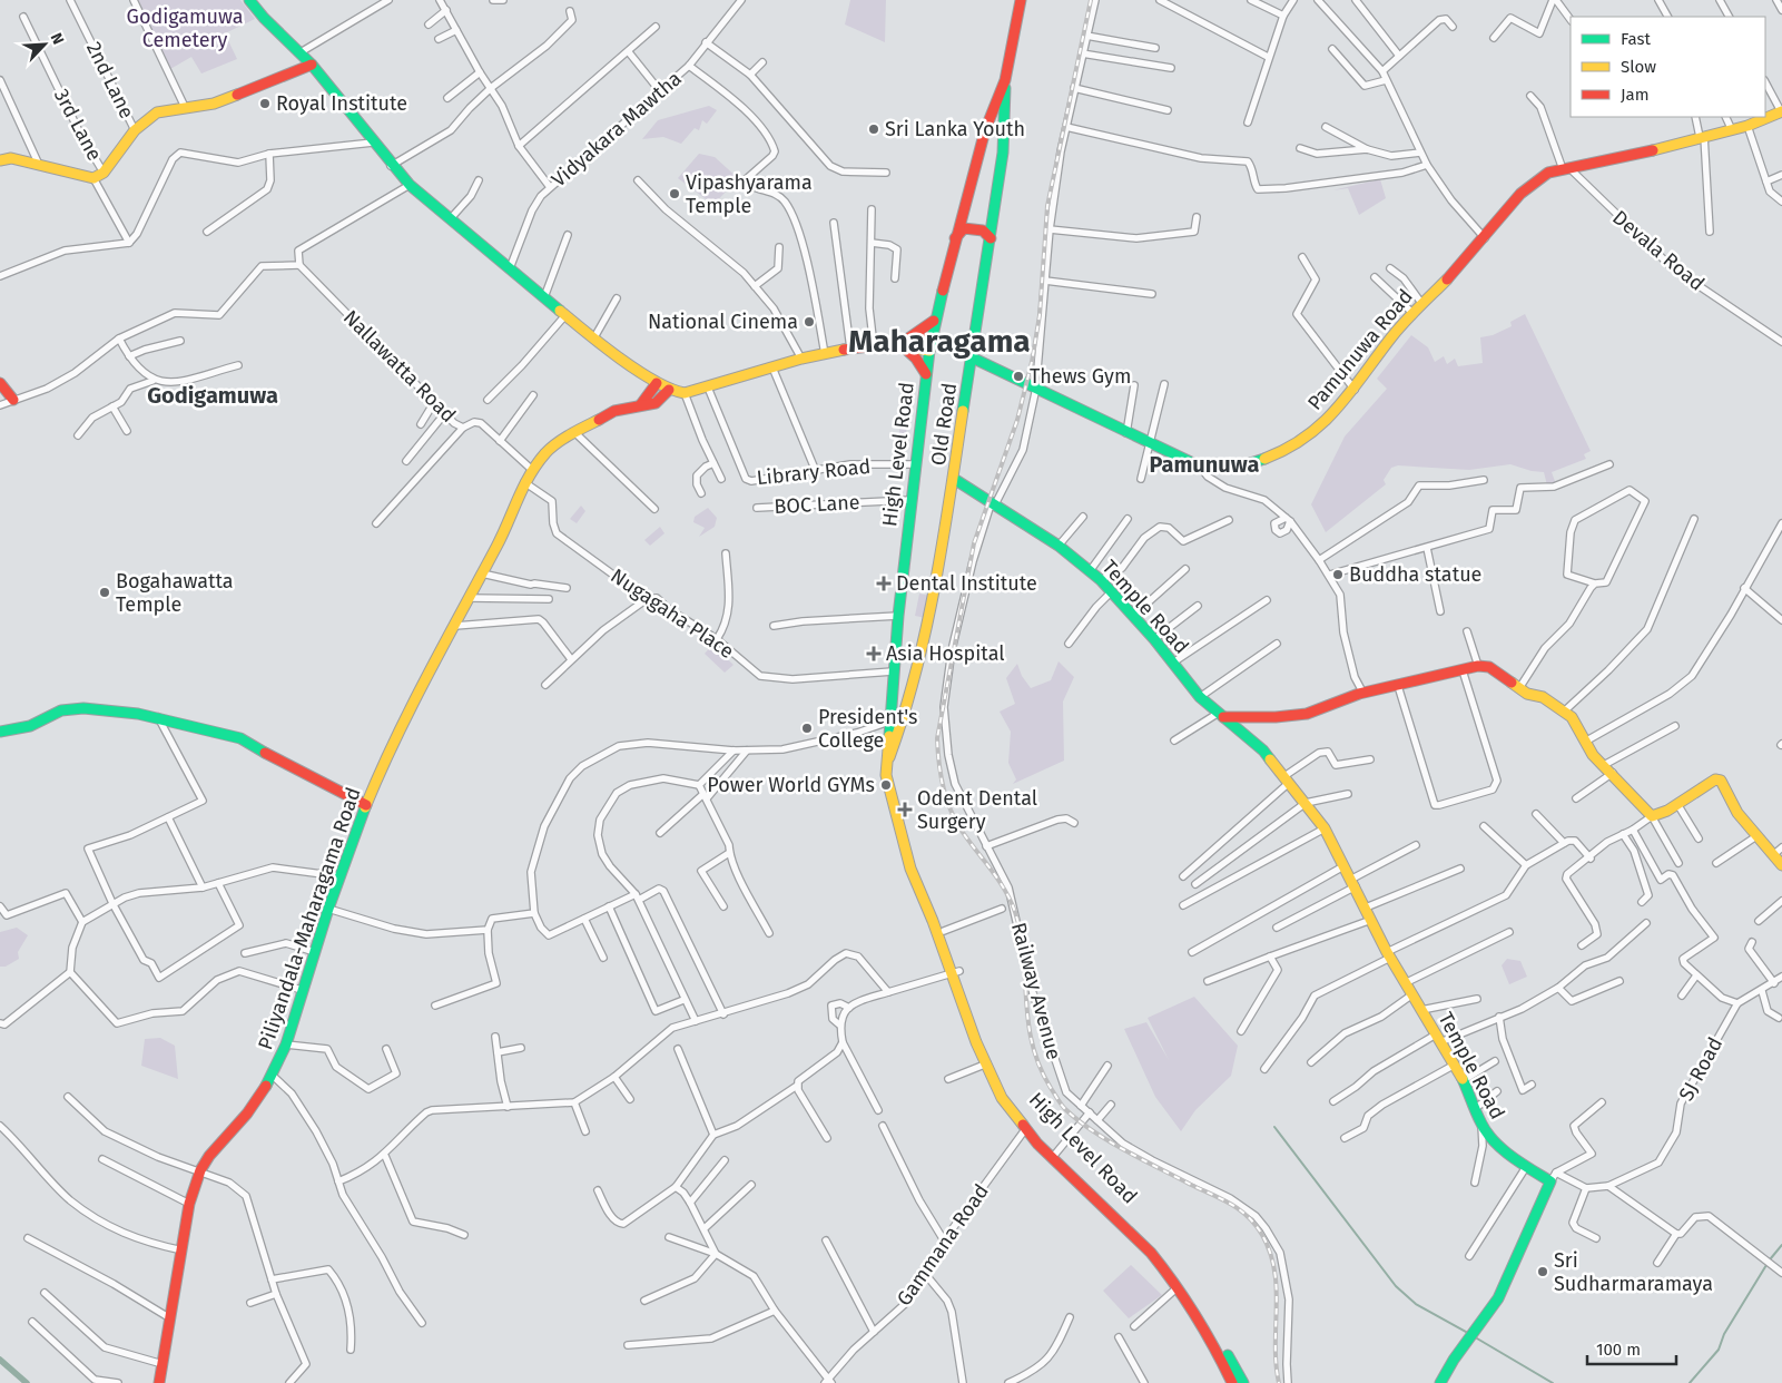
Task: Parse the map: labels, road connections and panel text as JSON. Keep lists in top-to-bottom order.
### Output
{
  "streets": {
    "main road": [
      "Pamunuwa Road",
      "Old Road",
      "High Level Road",
      "Temple Road",
      "Piliyandala-Maharagama Road"
    ],
    "street": [
      "2nd Lane",
      "3rd Lane",
      "Vidyakara Mawtha",
      "Devala Road",
      "Nallawatta Road",
      "Library Road",
      "BOC Lane",
      "Nugagaha Place",
      "Railway Avenue",
      "SJ Road",
      "Gammana Road"
    ]
  },
  "crossings": [
    ["Devala Road", "Pamunuwa Road"],
    ["Pamunuwa Road", "Old Road"],
    ["Pamunuwa Road", "Railway Avenue"],
    ["Nallawatta Road", "Piliyandala-Maharagama Road"],
    ["Old Road", "High Level Road"],
    ["Old Road", "Temple Road"],
    ["High Level Road", "Library Road"],
    ["High Level Road", "BOC Lane"],
    ["High Level Road", "Nugagaha Place"],
    ["High Level Road", "Gammana Road"],
    ["Temple Road", "Railway Avenue"],
    ["Nugagaha Place", "Piliyandala-Maharagama Road"]
  ],
  "districts": ["Maharagama", "Godigamuwa", "Pamunuwa"],
  "parks": ["Godigamuwa Cemetery"],
  "places": {
    "other": [
      "Royal Institute",
      "Sri Lanka Youth",
      "Vipashyarama Temple",
      "National Cinema",
      "Thews Gym",
      "Buddha statue",
      "Bogahawatta Temple",
      "President's College",
      "Power World GYMs",
      "Sri Sudharmaramaya"
    ],
    "health": ["Dental Institute", "Asia Hospital", "Odent Dental Surgery"]
  },
  "legend": ["Fast", "Slow", "Jam"],
  "scale_bar": "100 m",
  "north": "top right"
}
